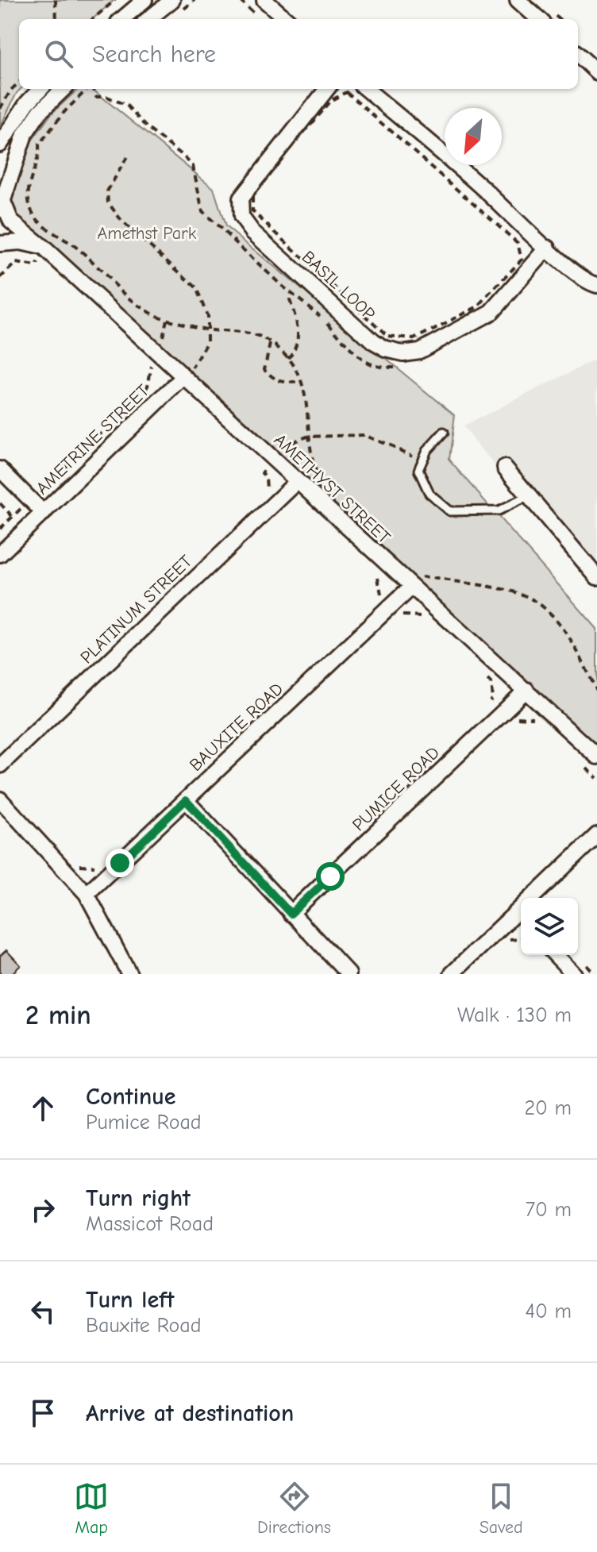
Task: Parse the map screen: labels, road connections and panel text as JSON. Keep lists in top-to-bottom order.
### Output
{
  "streets": {
    "street": [
      "BASIL LOOP",
      "AMETRINE STREET",
      "AMETHYST STREET",
      "PLATINUM STREET",
      "BAUXITE ROAD",
      "PUMICE ROAD"
    ]
  },
  "crossings": [
    ["AMETRINE STREET", "AMETHYST STREET"],
    ["AMETHYST STREET", "PLATINUM STREET"],
    ["AMETHYST STREET", "BAUXITE ROAD"],
    ["AMETHYST STREET", "PUMICE ROAD"]
  ],
  "parks": ["Amethst Park"],
  "north": "bottom left",
  "page": {
    "search": "Search here",
    "heading": ["2 min", "Walk · 130 m"],
    "list": [
      ["Continue", "Pumice Road", "20 m"],
      ["Turn right", "Massicot Road", "70 m"],
      ["Turn left", "Bauxite Road", "40 m"],
      "Arrive at destination"
    ],
    "nav": ["Map", "Directions", "Saved"]
  }
}
